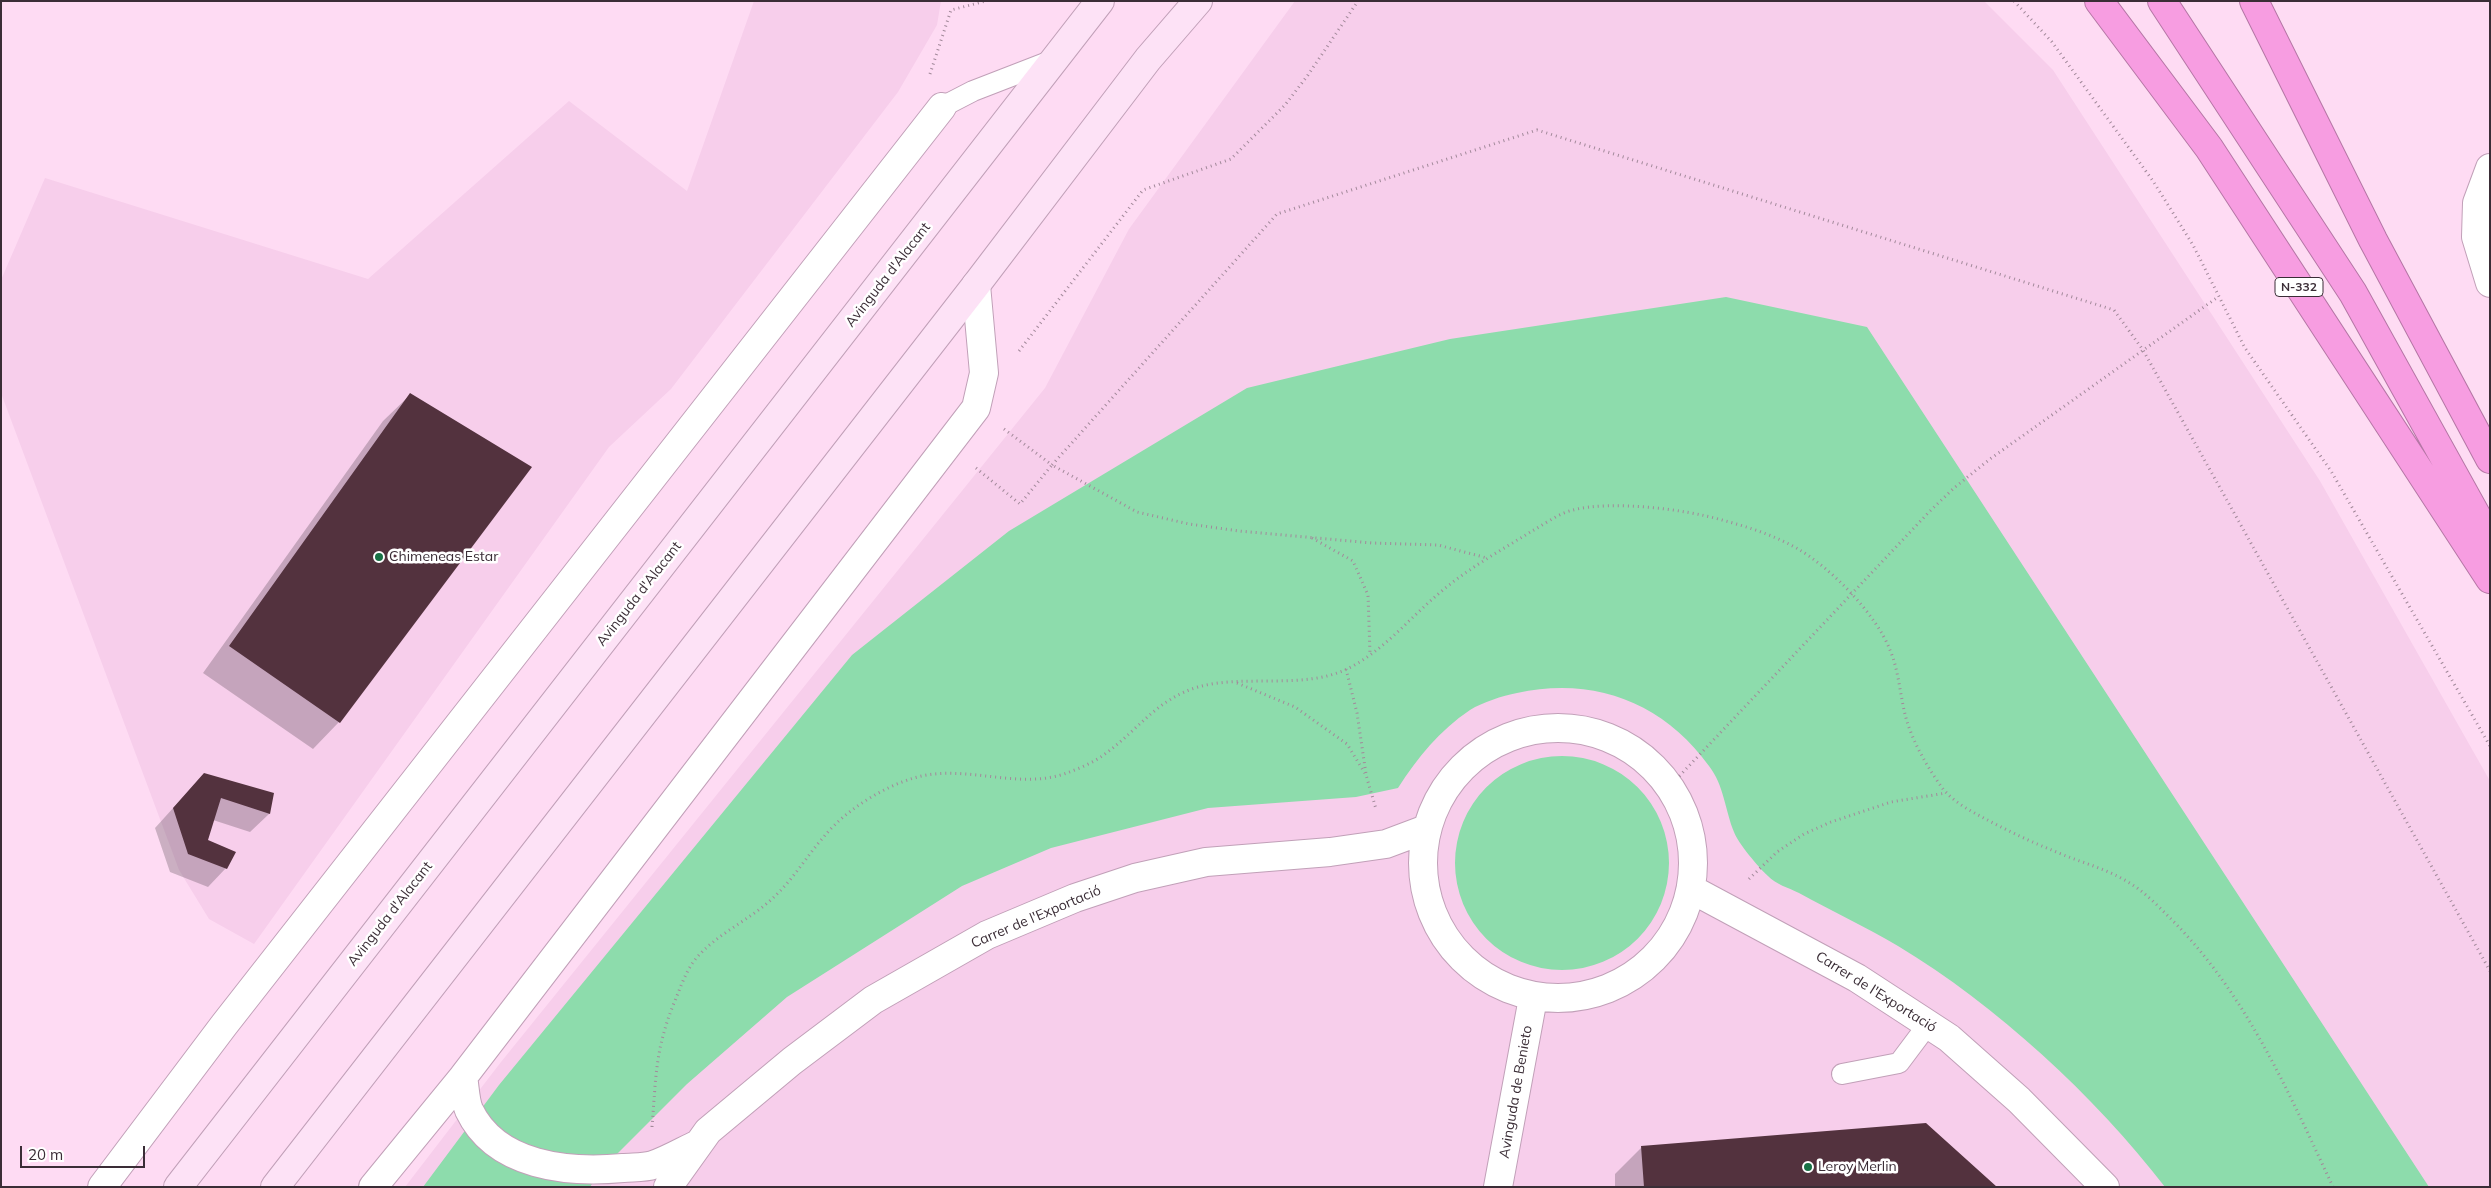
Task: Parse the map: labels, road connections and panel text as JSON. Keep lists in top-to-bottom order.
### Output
{
  "streets": {
    "highway": ["N-332"],
    "main road": ["Avinguda d'Alacant"],
    "street": ["Carrer de l'Exportació", "Avinguda de Benieto"]
  },
  "places": ["Chimeneas Estar", "Leroy Merlin"],
  "scale_bar": "20 m"
}
